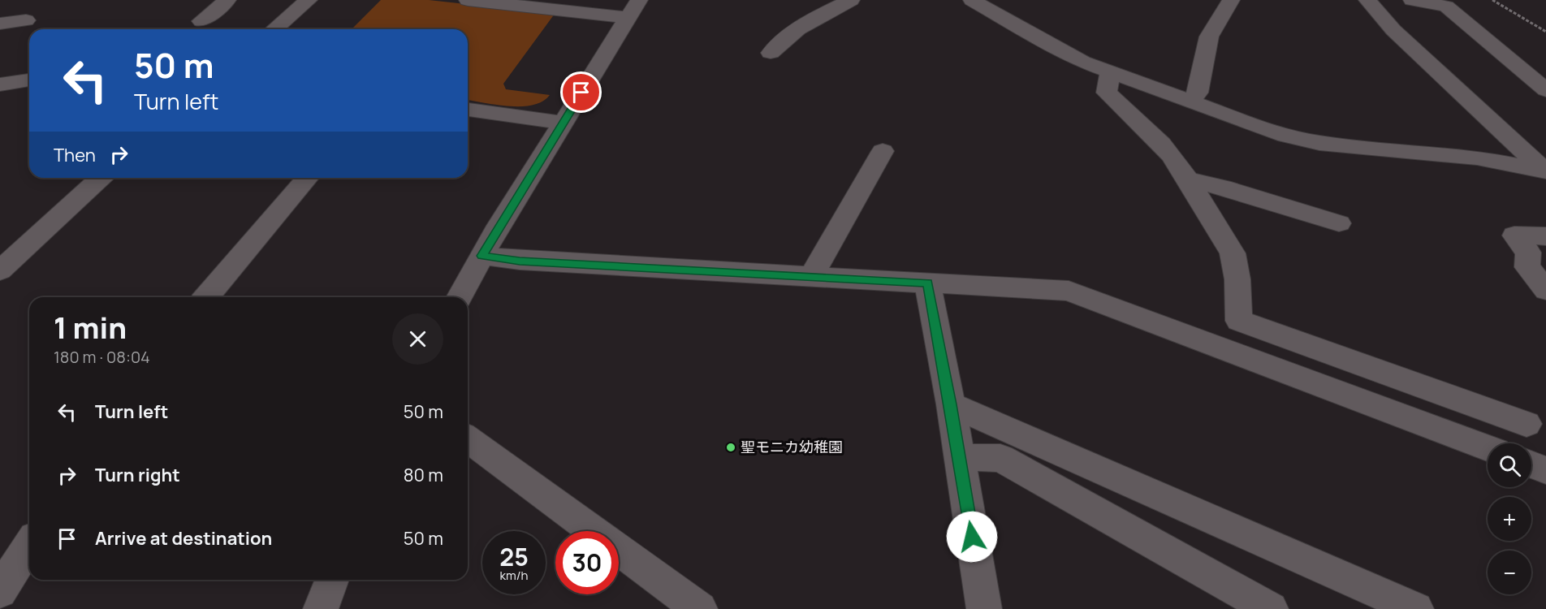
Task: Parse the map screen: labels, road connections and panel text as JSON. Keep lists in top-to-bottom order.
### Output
{
  "places": ["聖モニカ幼稚園"],
  "page": {
    "turn": ["50 m", "Turn left"],
    "then": "Then",
    "heading": ["1 min", "180 m · 08:04"],
    "list": [
      {
        "name": "Turn left",
        "value": "50 m"
      },
      {
        "name": "Turn right",
        "value": "80 m"
      },
      {
        "name": "Arrive at destination",
        "value": "50 m"
      }
    ],
    "map_buttons": ["+", "−"],
    "speed": "25 km/h",
    "limit": "30"
  }
}
